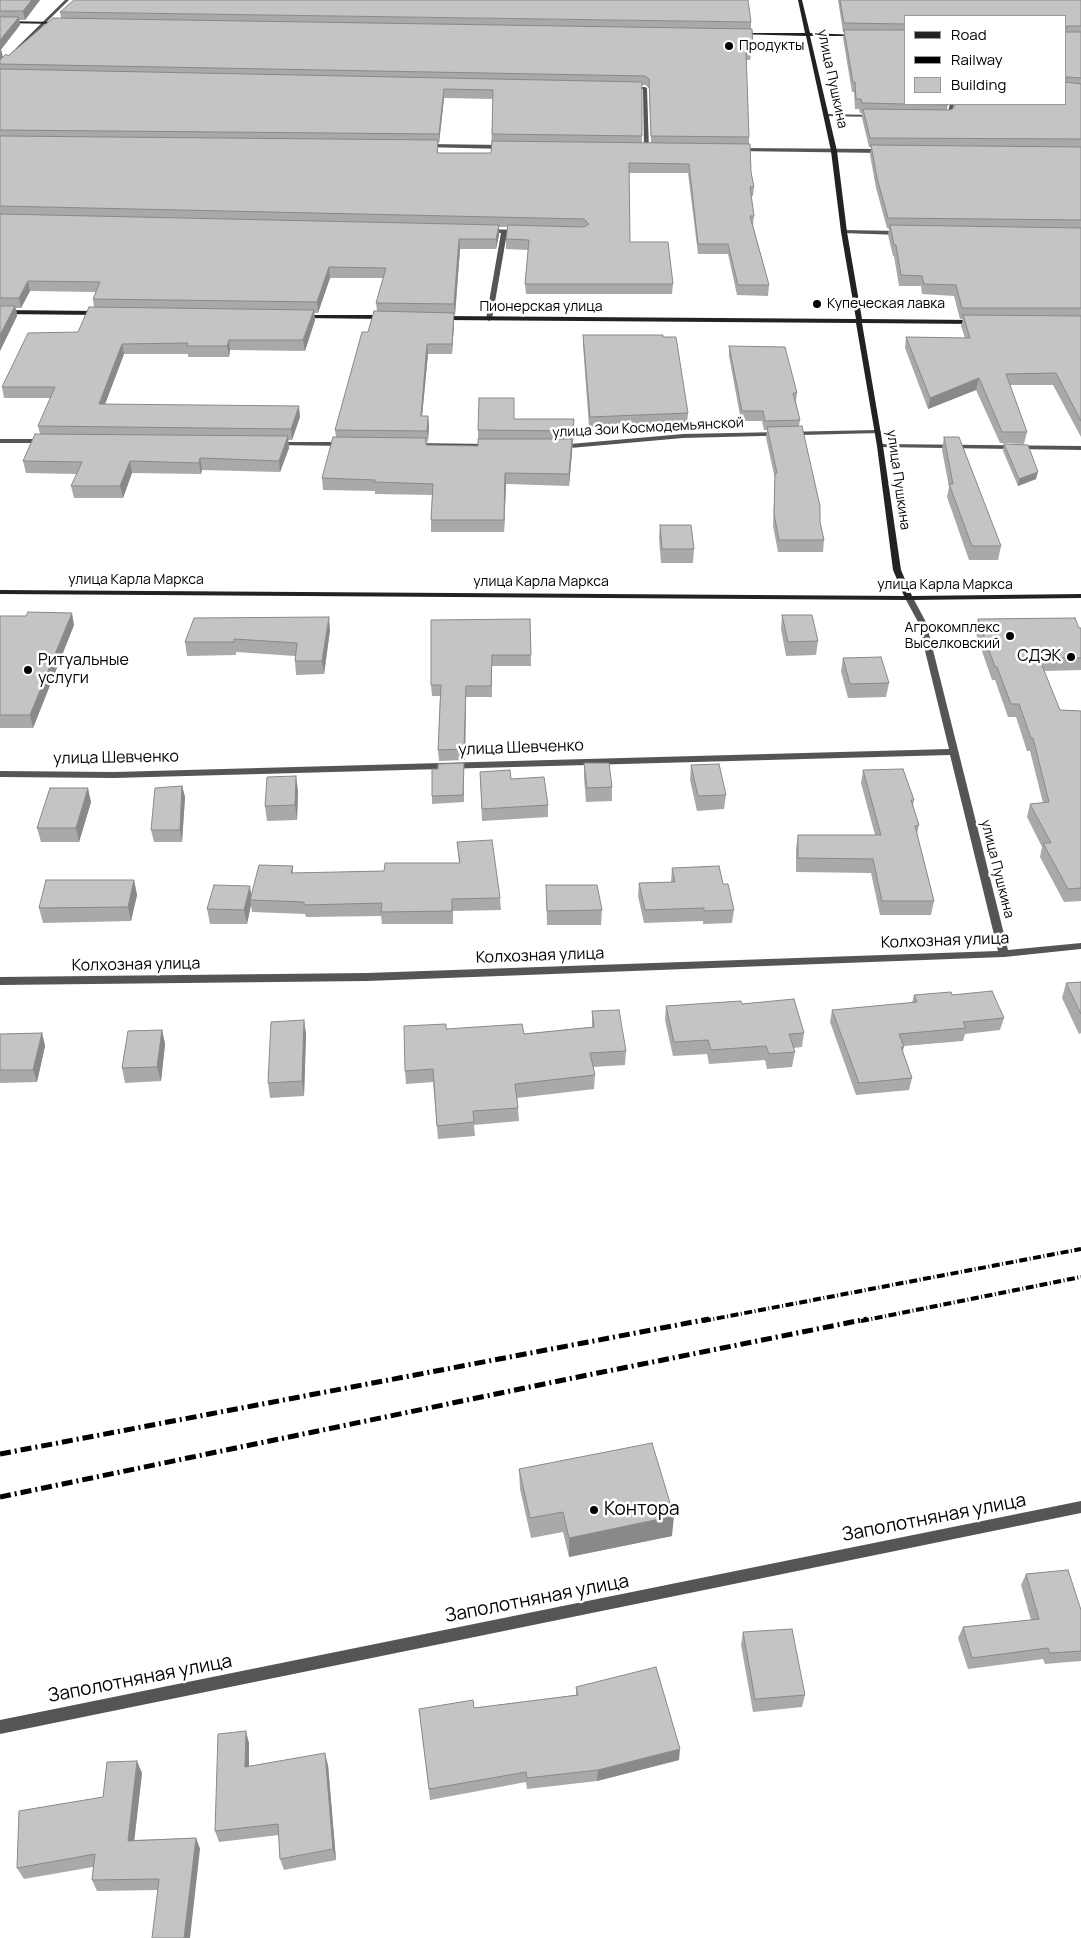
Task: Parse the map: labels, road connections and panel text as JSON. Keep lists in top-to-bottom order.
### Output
{
  "streets": {
    "street": [
      "улица Пушкина",
      "Пионерская улица",
      "улица Зои Космодемьянской",
      "улица Карла Маркса",
      "улица Шевченко",
      "Колхозная улица",
      "Заполотняная улица"
    ]
  },
  "crossings": [
    ["улица Пушкина", "Пионерская улица"],
    ["улица Пушкина", "улица Зои Космодемьянской"],
    ["улица Пушкина", "улица Карла Маркса"],
    ["улица Пушкина", "улица Шевченко"],
    ["улица Пушкина", "Колхозная улица"]
  ],
  "places": [
    "Продукты",
    "Купеческая лавка",
    "Агрокомплекс Выселковский",
    "СДЭК",
    "Ритуальные услуги",
    "Контора"
  ],
  "legend": ["Road", "Railway", "Building"]
}
